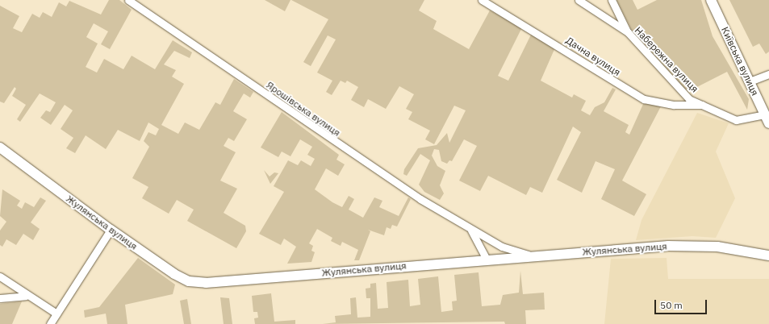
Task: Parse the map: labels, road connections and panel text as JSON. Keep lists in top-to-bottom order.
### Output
{
  "streets": {
    "street": [
      "Дачна вулиця",
      "Набережна вулиця",
      "Київська вулиця",
      "Ярошівська вулиця",
      "Жулянська вулиця"
    ]
  },
  "crossings": [
    ["Дачна вулиця", "Набережна вулиця"],
    ["Набережна вулиця", "Київська вулиця"],
    ["Ярошівська вулиця", "Жулянська вулиця"]
  ],
  "scale_bar": "50 m"
}
